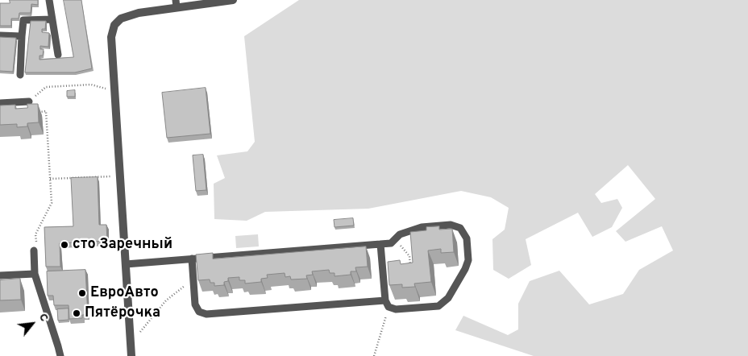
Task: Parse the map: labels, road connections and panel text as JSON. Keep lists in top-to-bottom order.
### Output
{
  "places": ["сто Заречный", "ЕвроАвто", "Пятёрочка"],
  "north": "top right"
}
